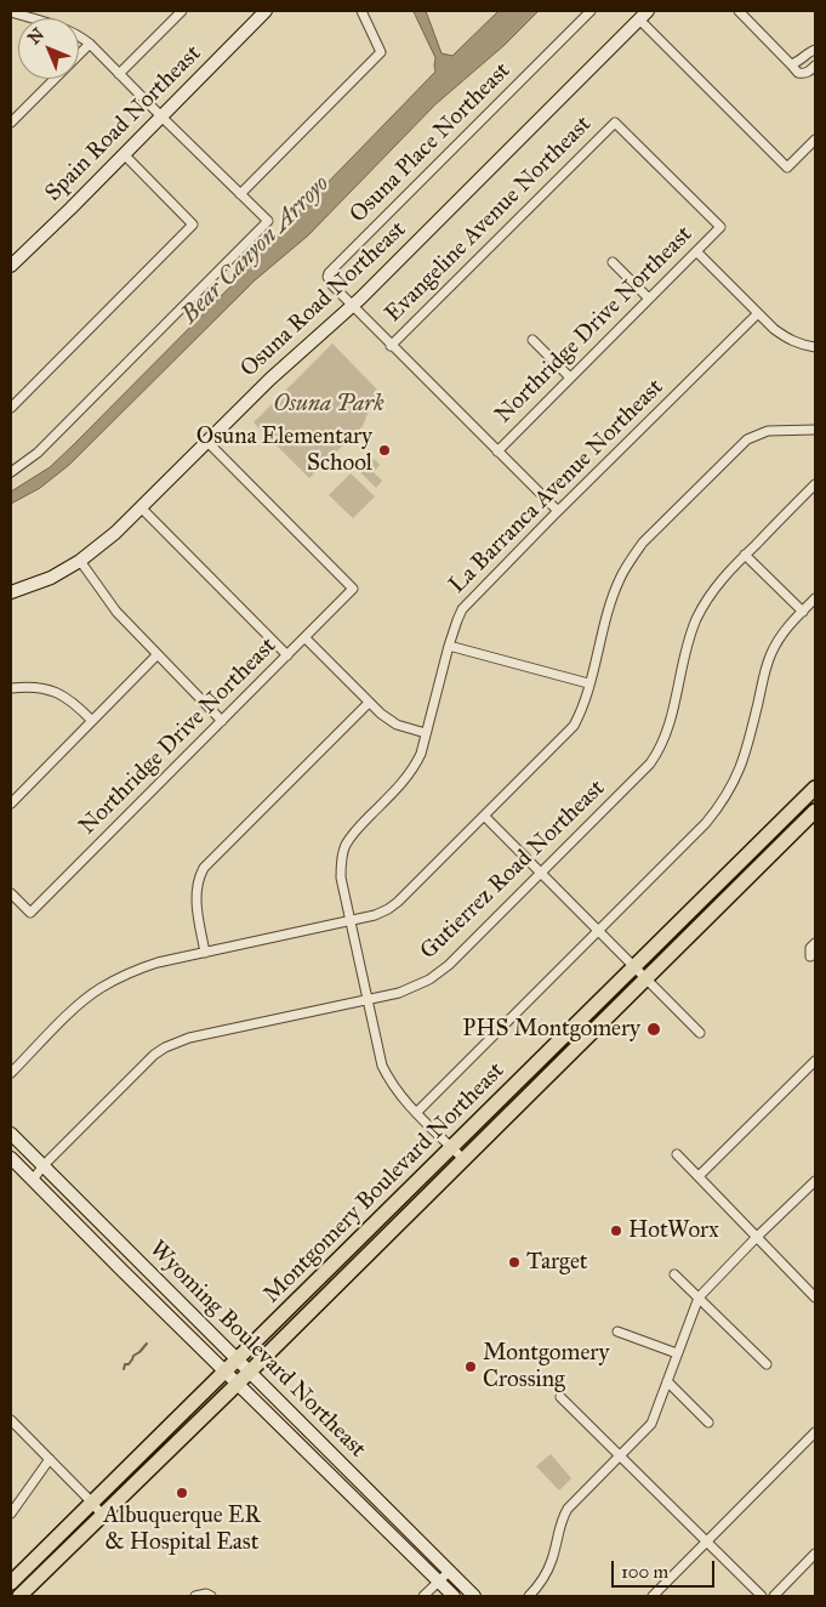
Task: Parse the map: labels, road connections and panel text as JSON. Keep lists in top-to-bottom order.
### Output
{
  "streets": {
    "main road": [
      "Spain Road Northeast",
      "Osuna Road Northeast",
      "Montgomery Boulevard Northeast",
      "Wyoming Boulevard Northeast"
    ],
    "street": [
      "Osuna Place Northeast",
      "Evangeline Avenue Northeast",
      "Northridge Drive Northeast",
      "La Barranca Avenue Northeast",
      "Gutierrez Road Northeast"
    ]
  },
  "crossings": [
    ["Osuna Place Northeast", "Osuna Road Northeast"],
    ["Evangeline Avenue Northeast", "Northridge Drive Northeast"],
    ["Osuna Road Northeast", "Northridge Drive Northeast"],
    ["La Barranca Avenue Northeast", "Gutierrez Road Northeast"],
    ["La Barranca Avenue Northeast", "Montgomery Boulevard Northeast"],
    ["Gutierrez Road Northeast", "Wyoming Boulevard Northeast"],
    ["Montgomery Boulevard Northeast", "Wyoming Boulevard Northeast"]
  ],
  "water": ["Bear Canyon Arroyo"],
  "parks": ["Osuna Park"],
  "places": [
    "Osuna Elementary School",
    "PHS Montgomery",
    "HotWorx",
    "Target",
    "Montgomery Crossing",
    "Albuquerque ER & Hospital East"
  ],
  "scale_bar": "100 m",
  "north": "top left"
}
